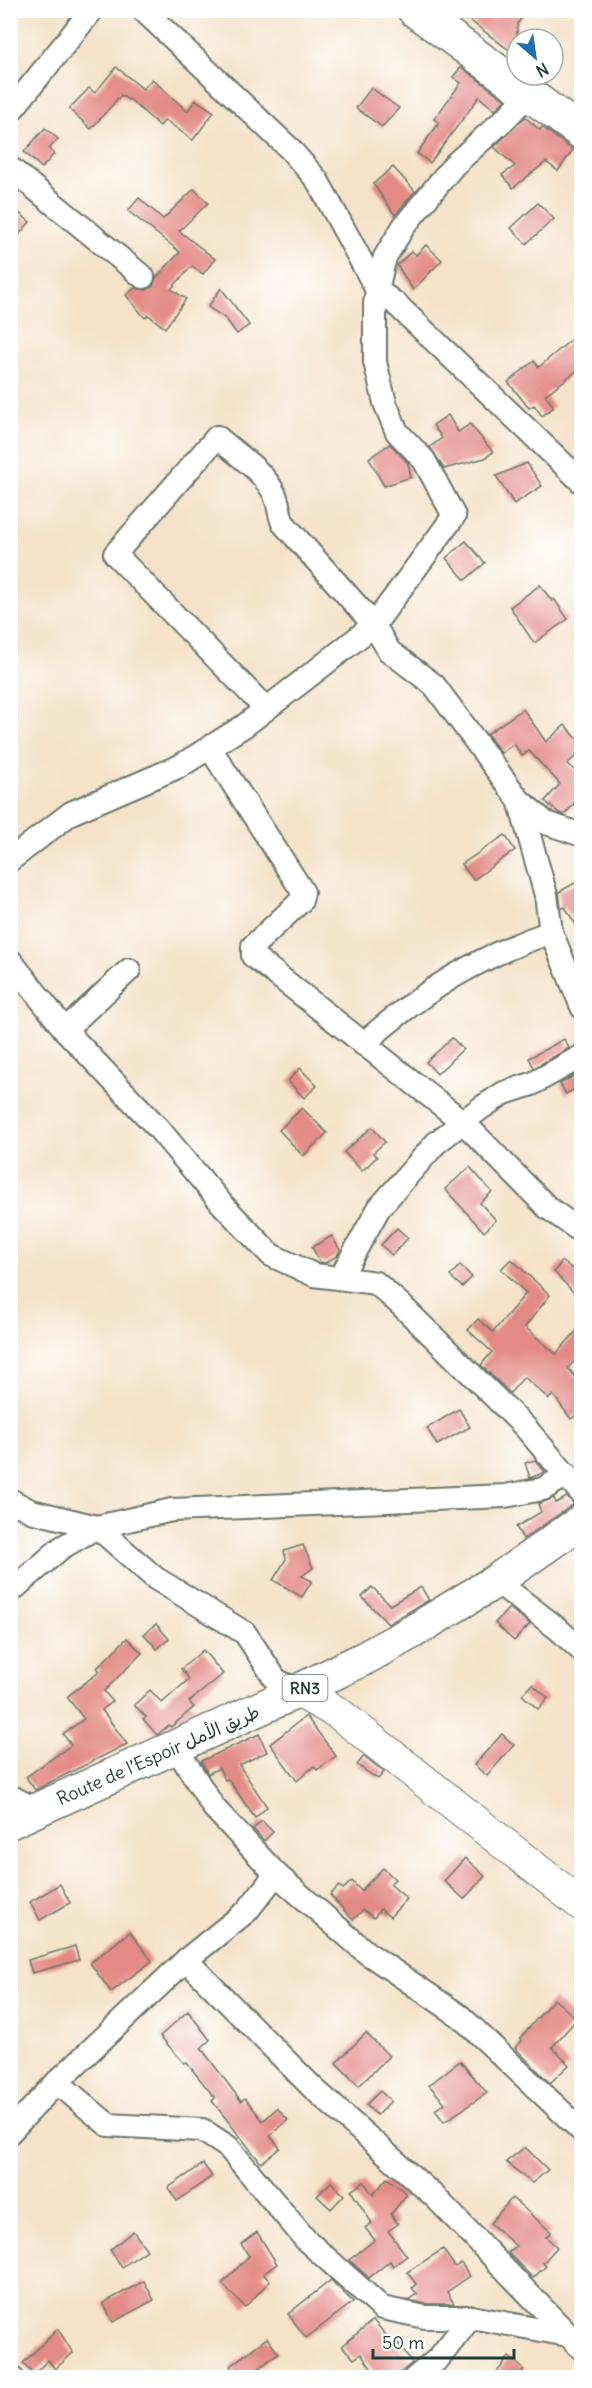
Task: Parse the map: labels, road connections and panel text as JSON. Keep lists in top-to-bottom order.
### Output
{
  "streets": {
    "main road": ["RN3", "Route de l’Espoir طريق الأمل"]
  },
  "scale_bar": "50 m",
  "north": "bottom right"
}
